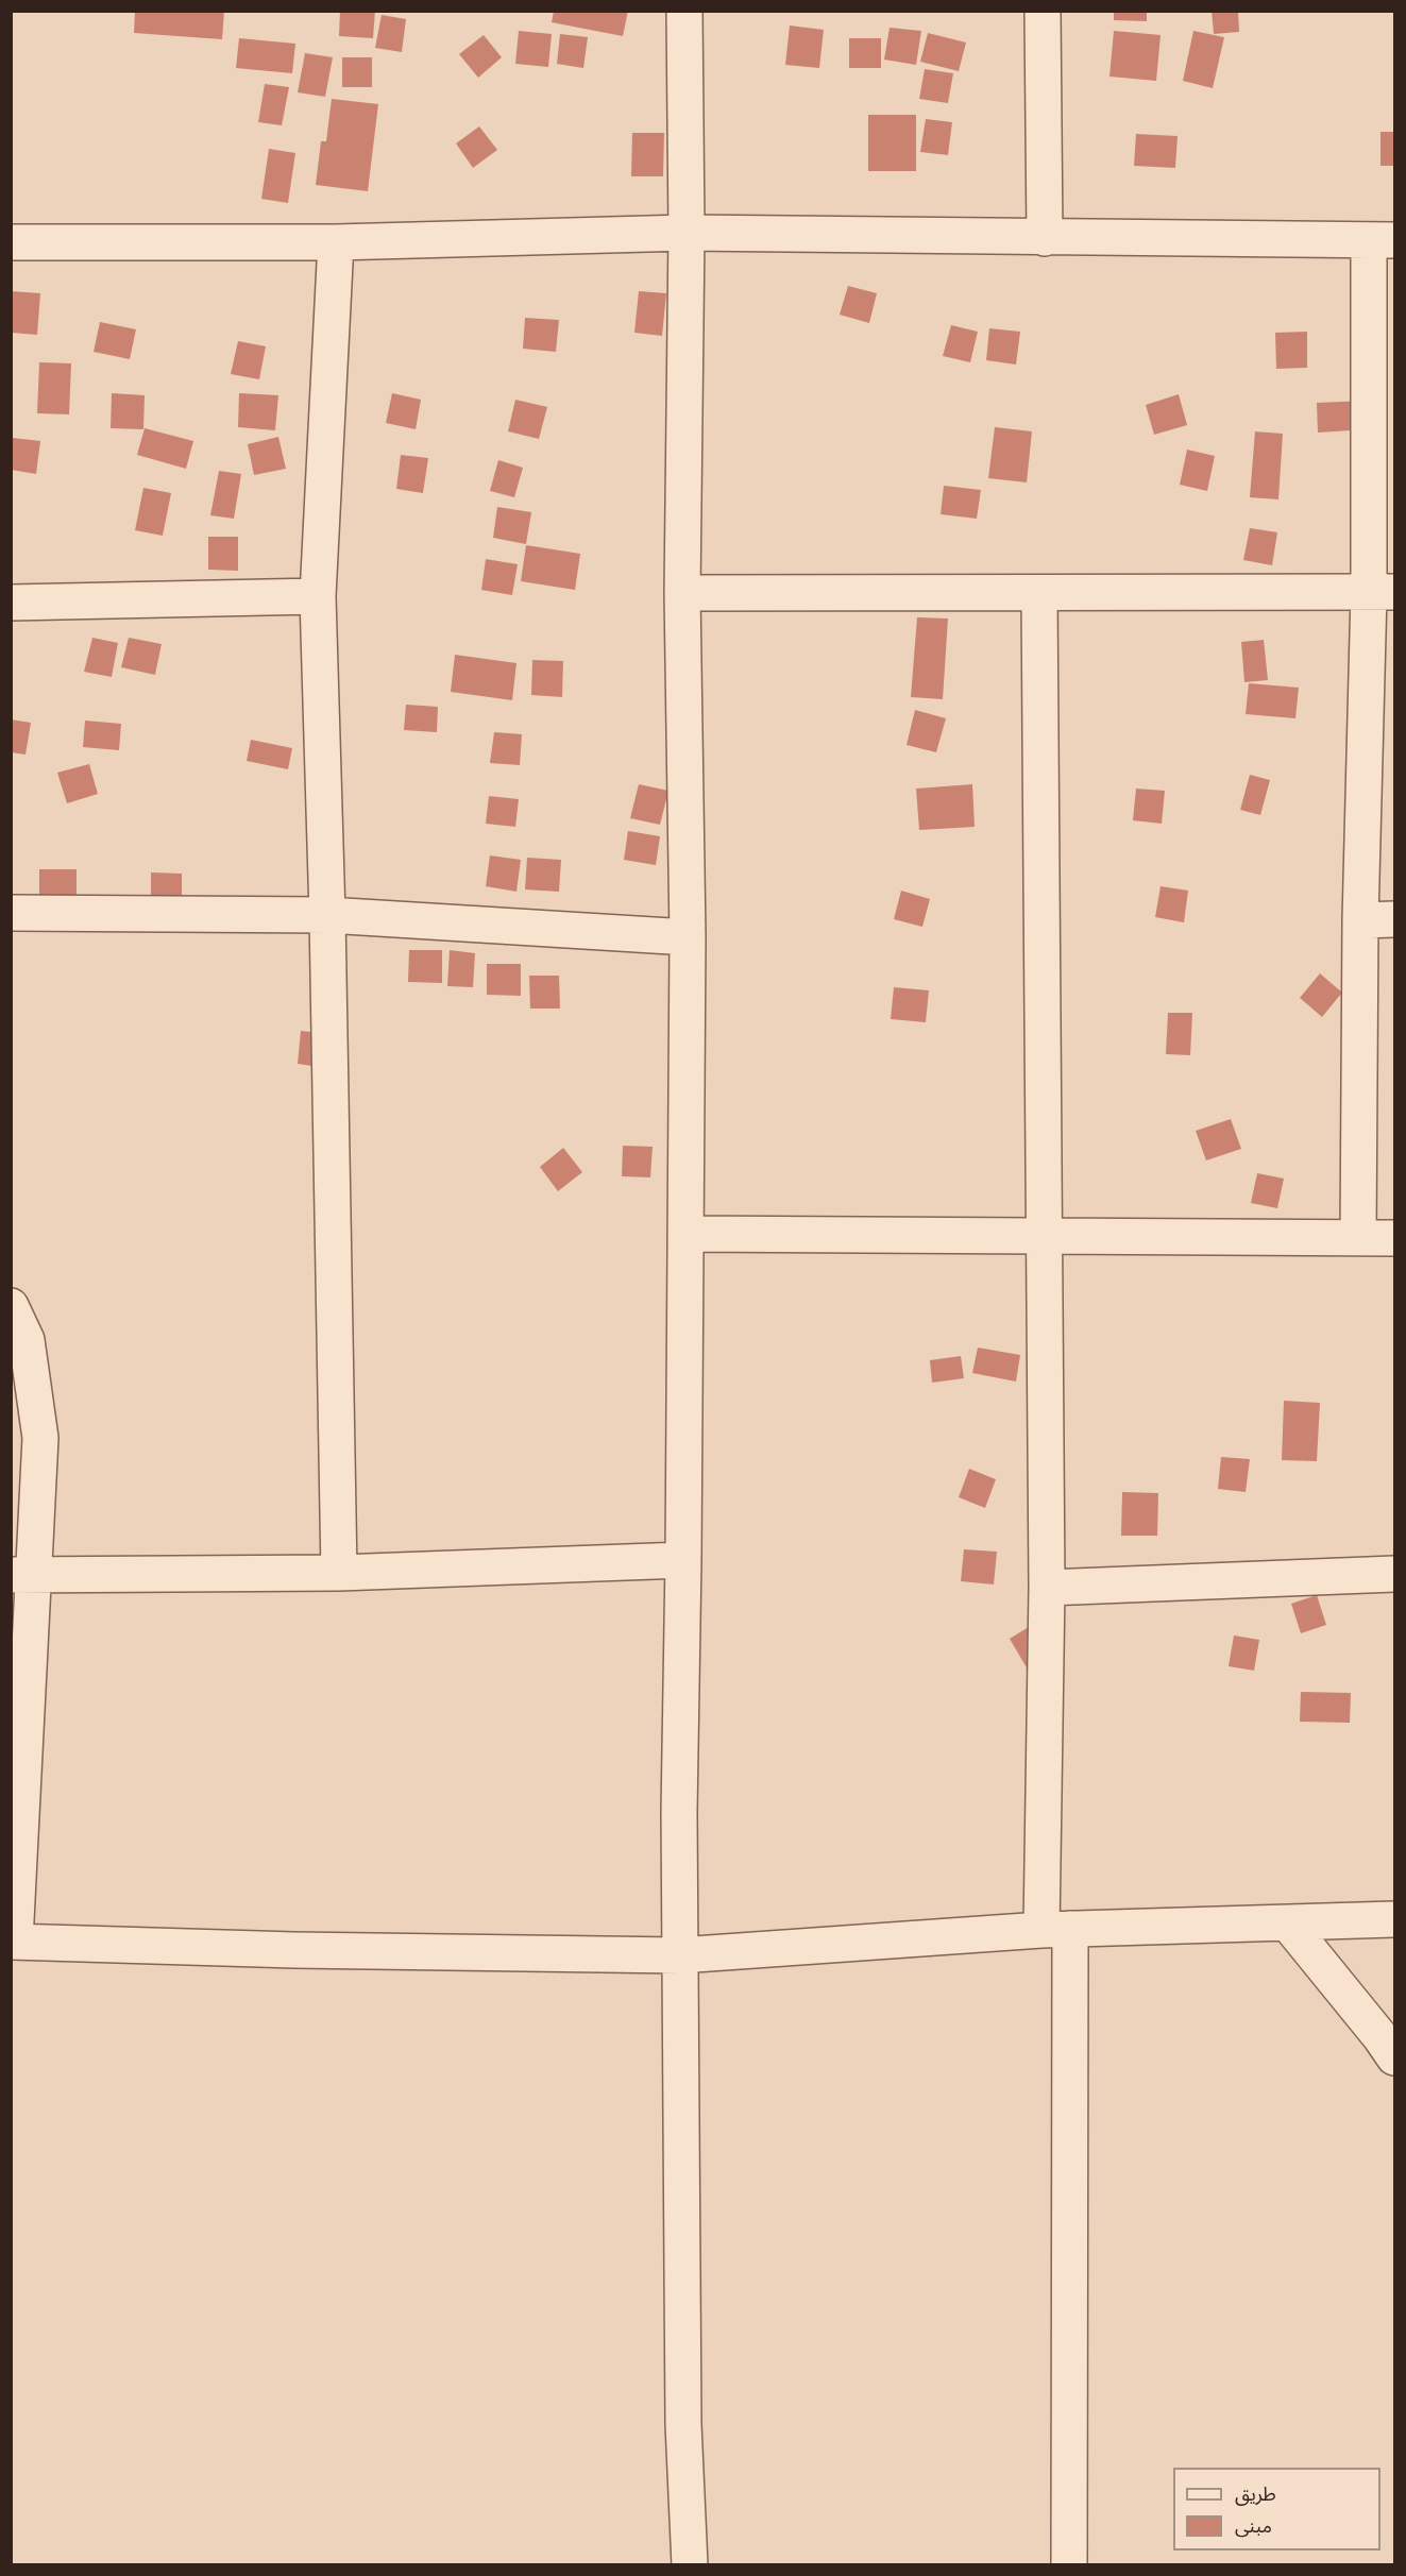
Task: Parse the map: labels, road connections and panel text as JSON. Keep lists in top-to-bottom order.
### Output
{
  "legend": ["طريق", "مبنى"]
}
